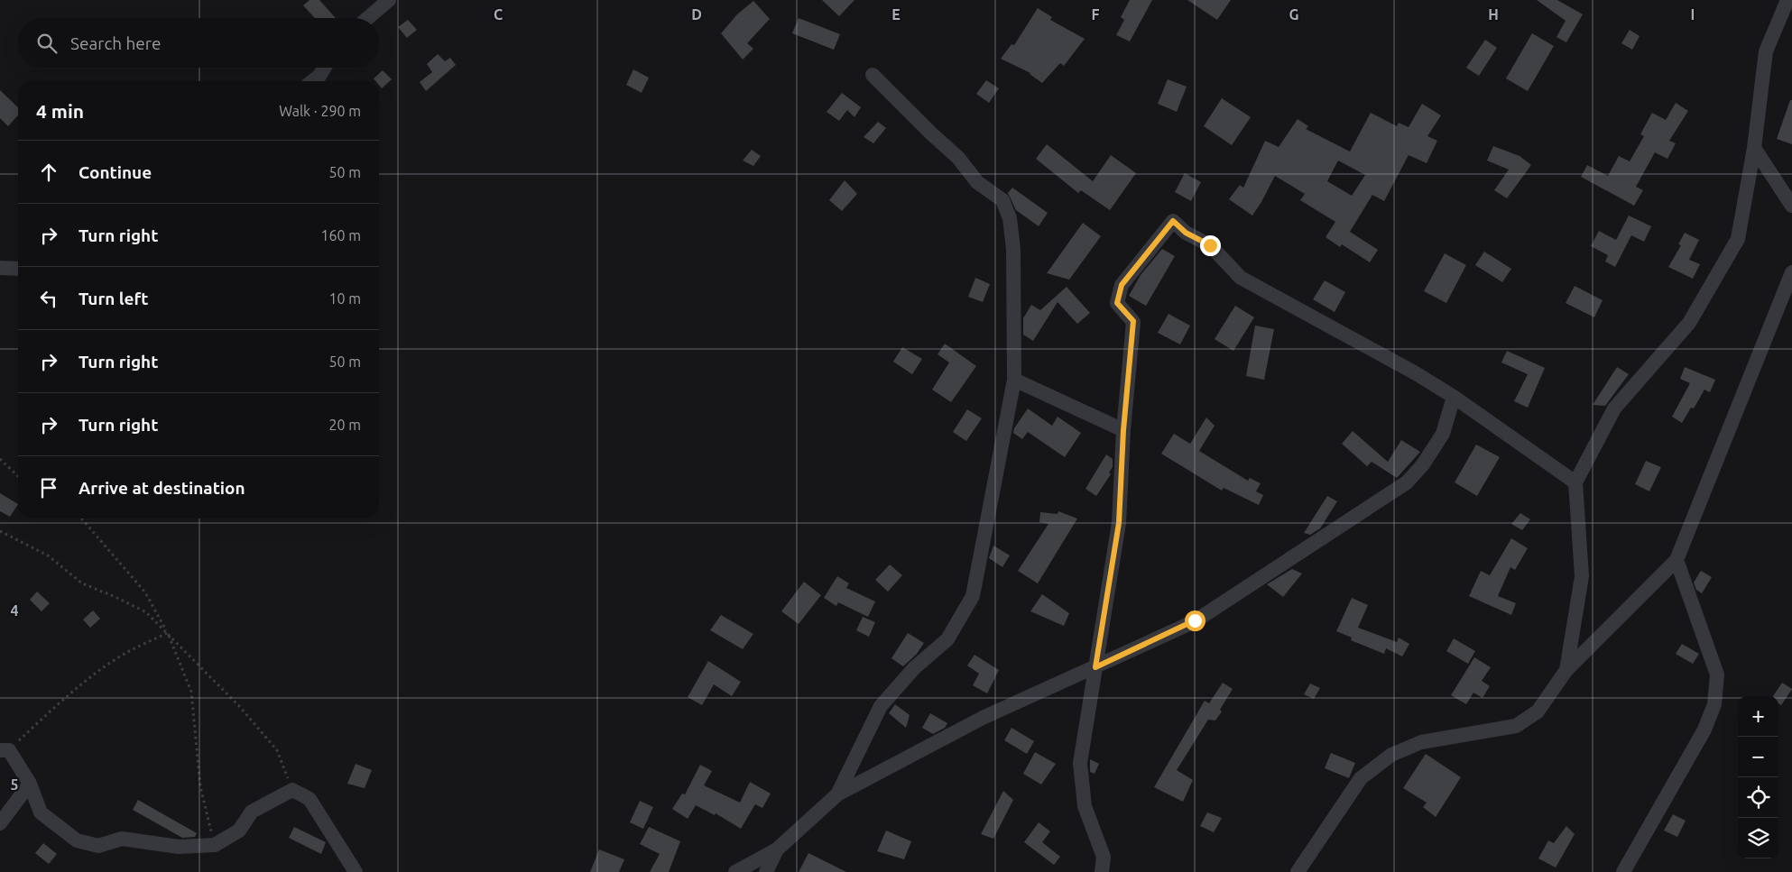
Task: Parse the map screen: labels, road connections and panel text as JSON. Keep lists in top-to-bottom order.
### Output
{
  "page": {
    "search": "Search here",
    "heading": ["4 min", "Walk · 290 m"],
    "list": [
      ["Continue", "50 m"],
      ["Turn right", "160 m"],
      ["Turn left", "10 m"],
      ["Turn right", "50 m"],
      ["Turn right", "20 m"],
      "Arrive at destination"
    ],
    "map_buttons": ["+", "−"]
  },
  "grid": {
    "columns": [
      "C",
      "D",
      "E",
      "F",
      "G",
      "H",
      "I"
    ],
    "rows": ["4", "5"]
  }
}
